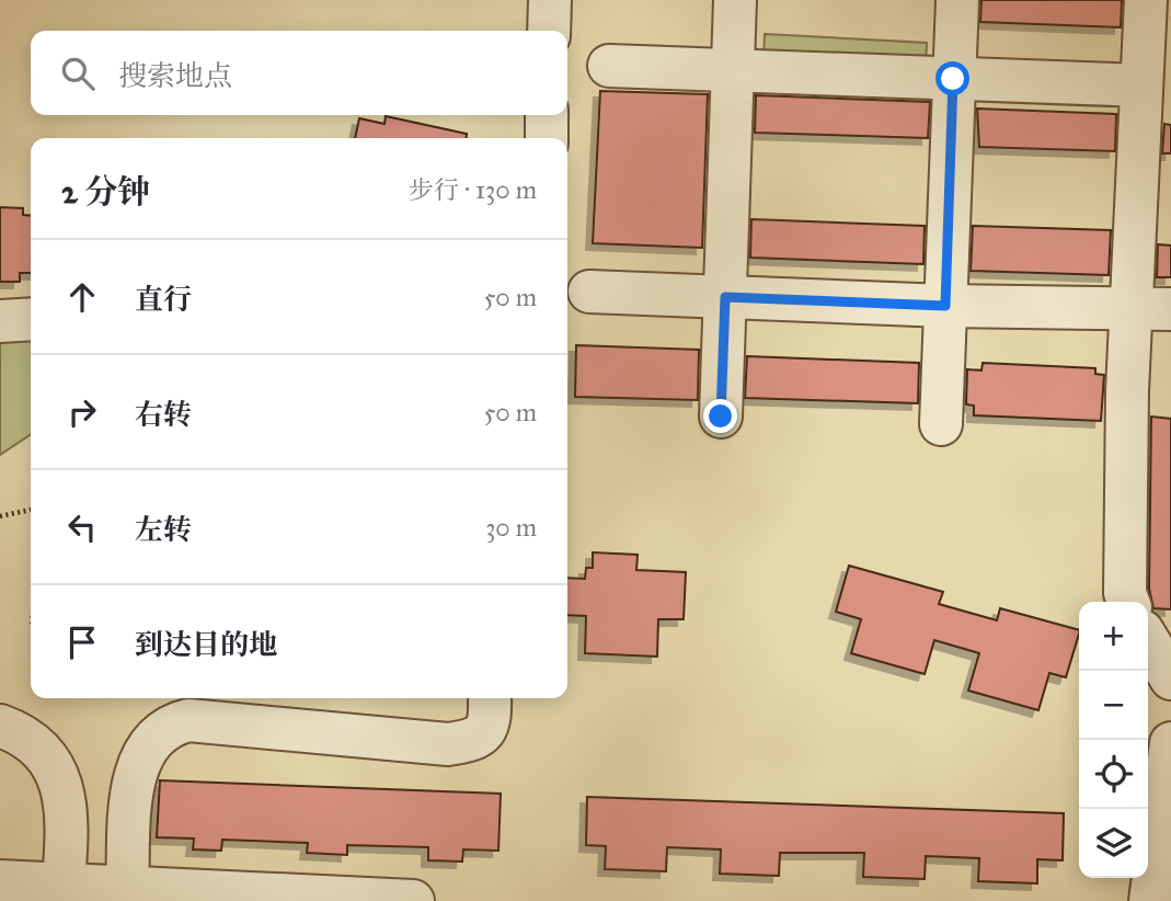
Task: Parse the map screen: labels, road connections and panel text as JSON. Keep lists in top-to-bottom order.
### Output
{
  "page": {
    "search": "搜索地点",
    "heading": ["2 分钟", "步行 · 130 m"],
    "list": [
      ["直行", "50 m"],
      ["右转", "50 m"],
      ["左转", "30 m"],
      "到达目的地"
    ],
    "map_buttons": ["+", "−"]
  }
}
